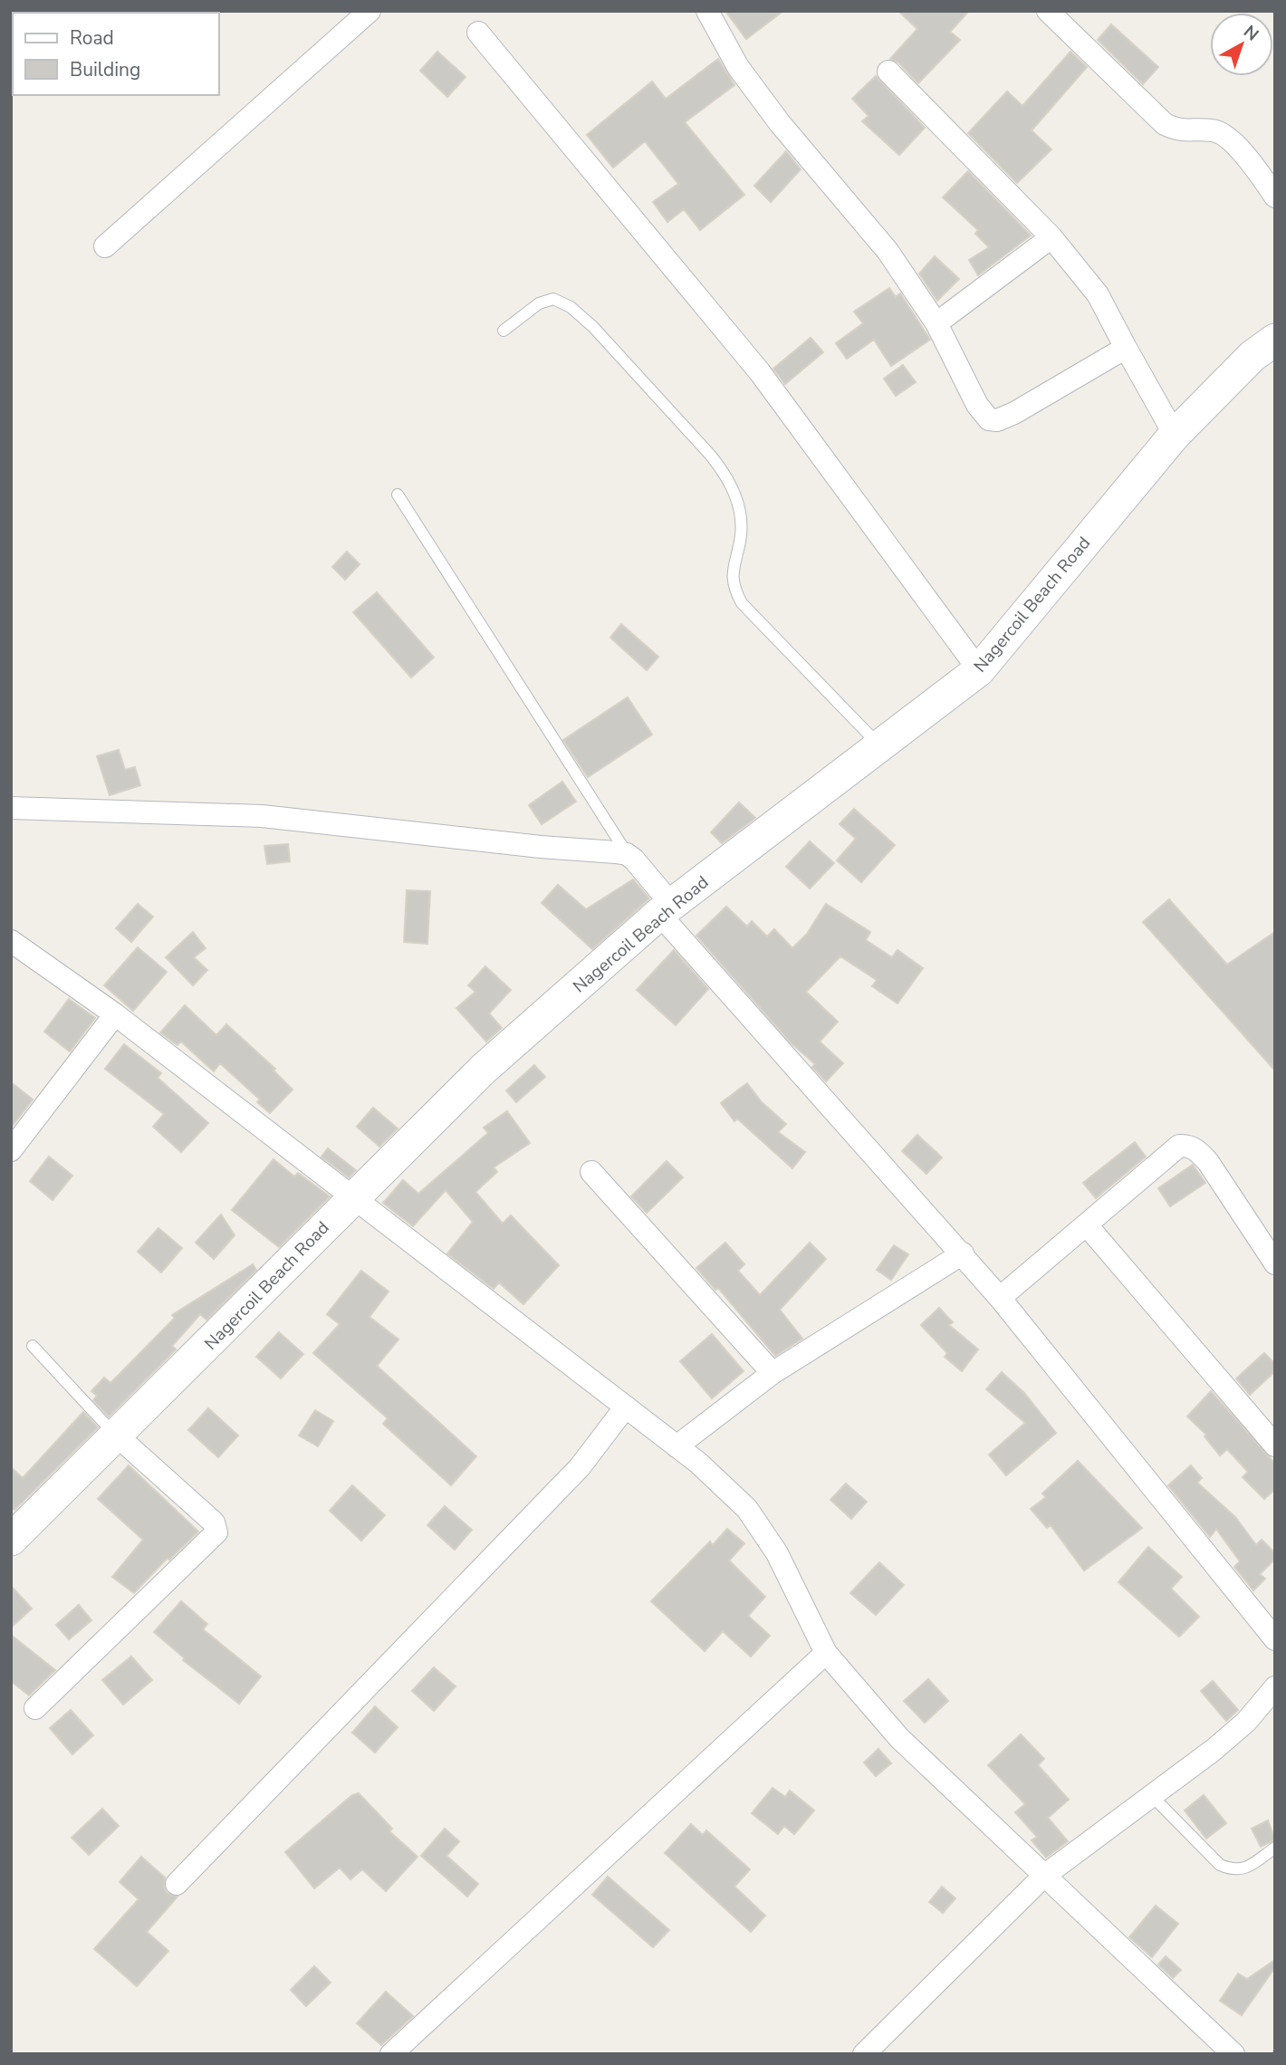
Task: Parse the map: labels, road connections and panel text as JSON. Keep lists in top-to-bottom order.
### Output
{
  "streets": {
    "main road": ["Nagercoil Beach Road"]
  },
  "legend": ["Road", "Building"],
  "north": "top right"
}
